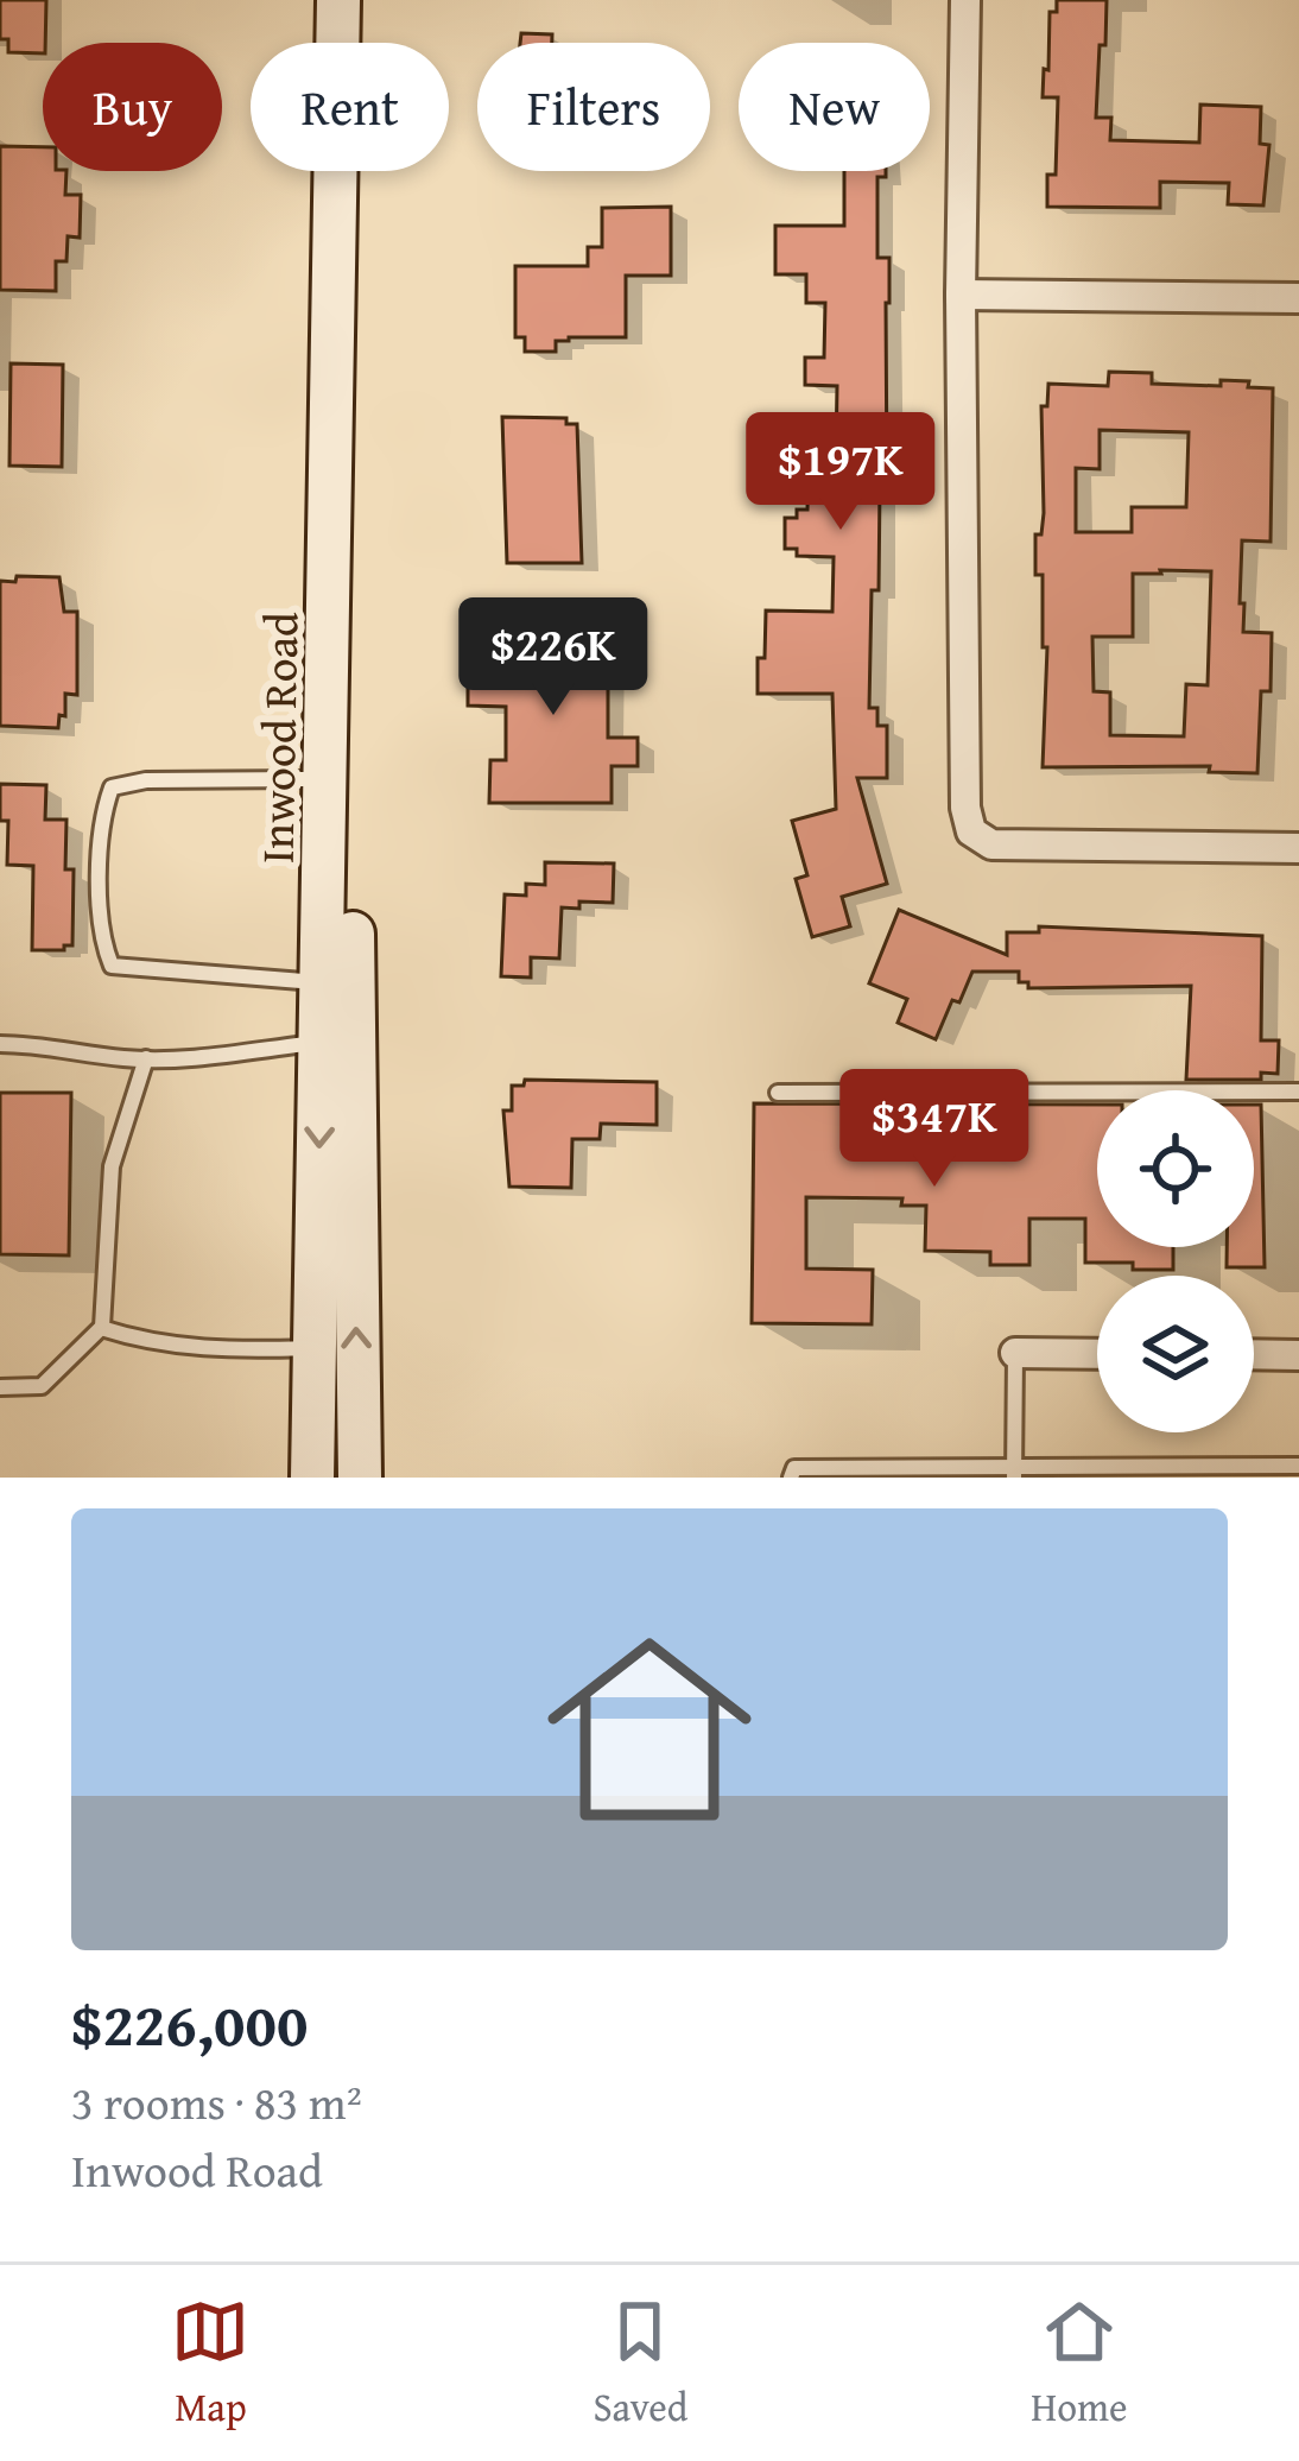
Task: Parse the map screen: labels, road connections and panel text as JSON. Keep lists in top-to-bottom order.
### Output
{
  "streets": {
    "main road": ["Inwood Road"]
  },
  "page": {
    "chip": [
      "Buy",
      "Rent",
      "Filters",
      "New"
    ],
    "price": ["$197K", "$226K", "$347K"],
    "list": [
      {
        "name": "$226,000",
        "note": "3 rooms · 83 m² · Inwood Road"
      }
    ],
    "tabs": ["Map", "Saved", "Home"]
  }
}
